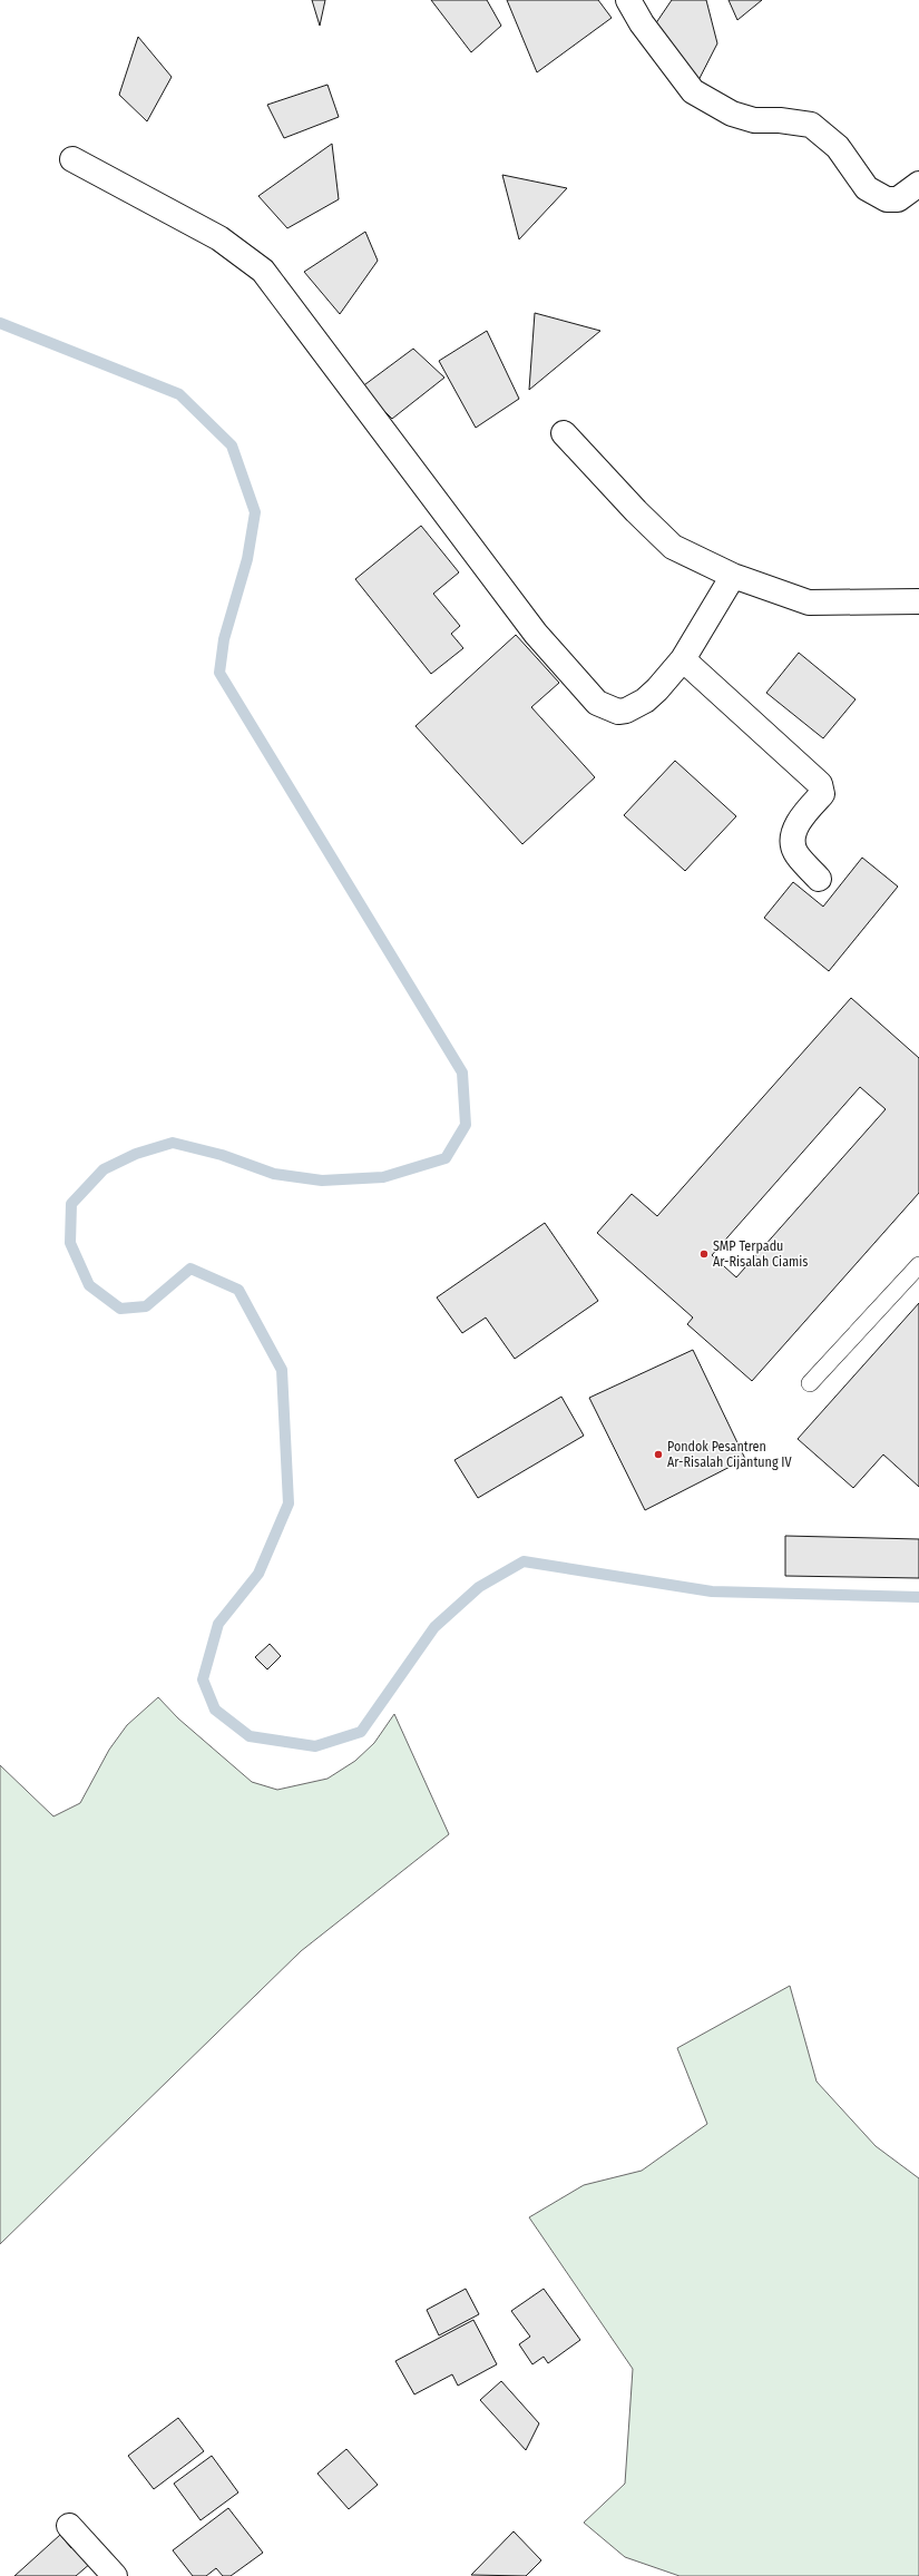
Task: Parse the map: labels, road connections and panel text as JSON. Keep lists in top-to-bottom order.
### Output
{
  "places": ["SMP Terpadu Ar-Risalah Ciamis", "Pondok Pesantren Ar-Risalah Cijantung IV"]
}
